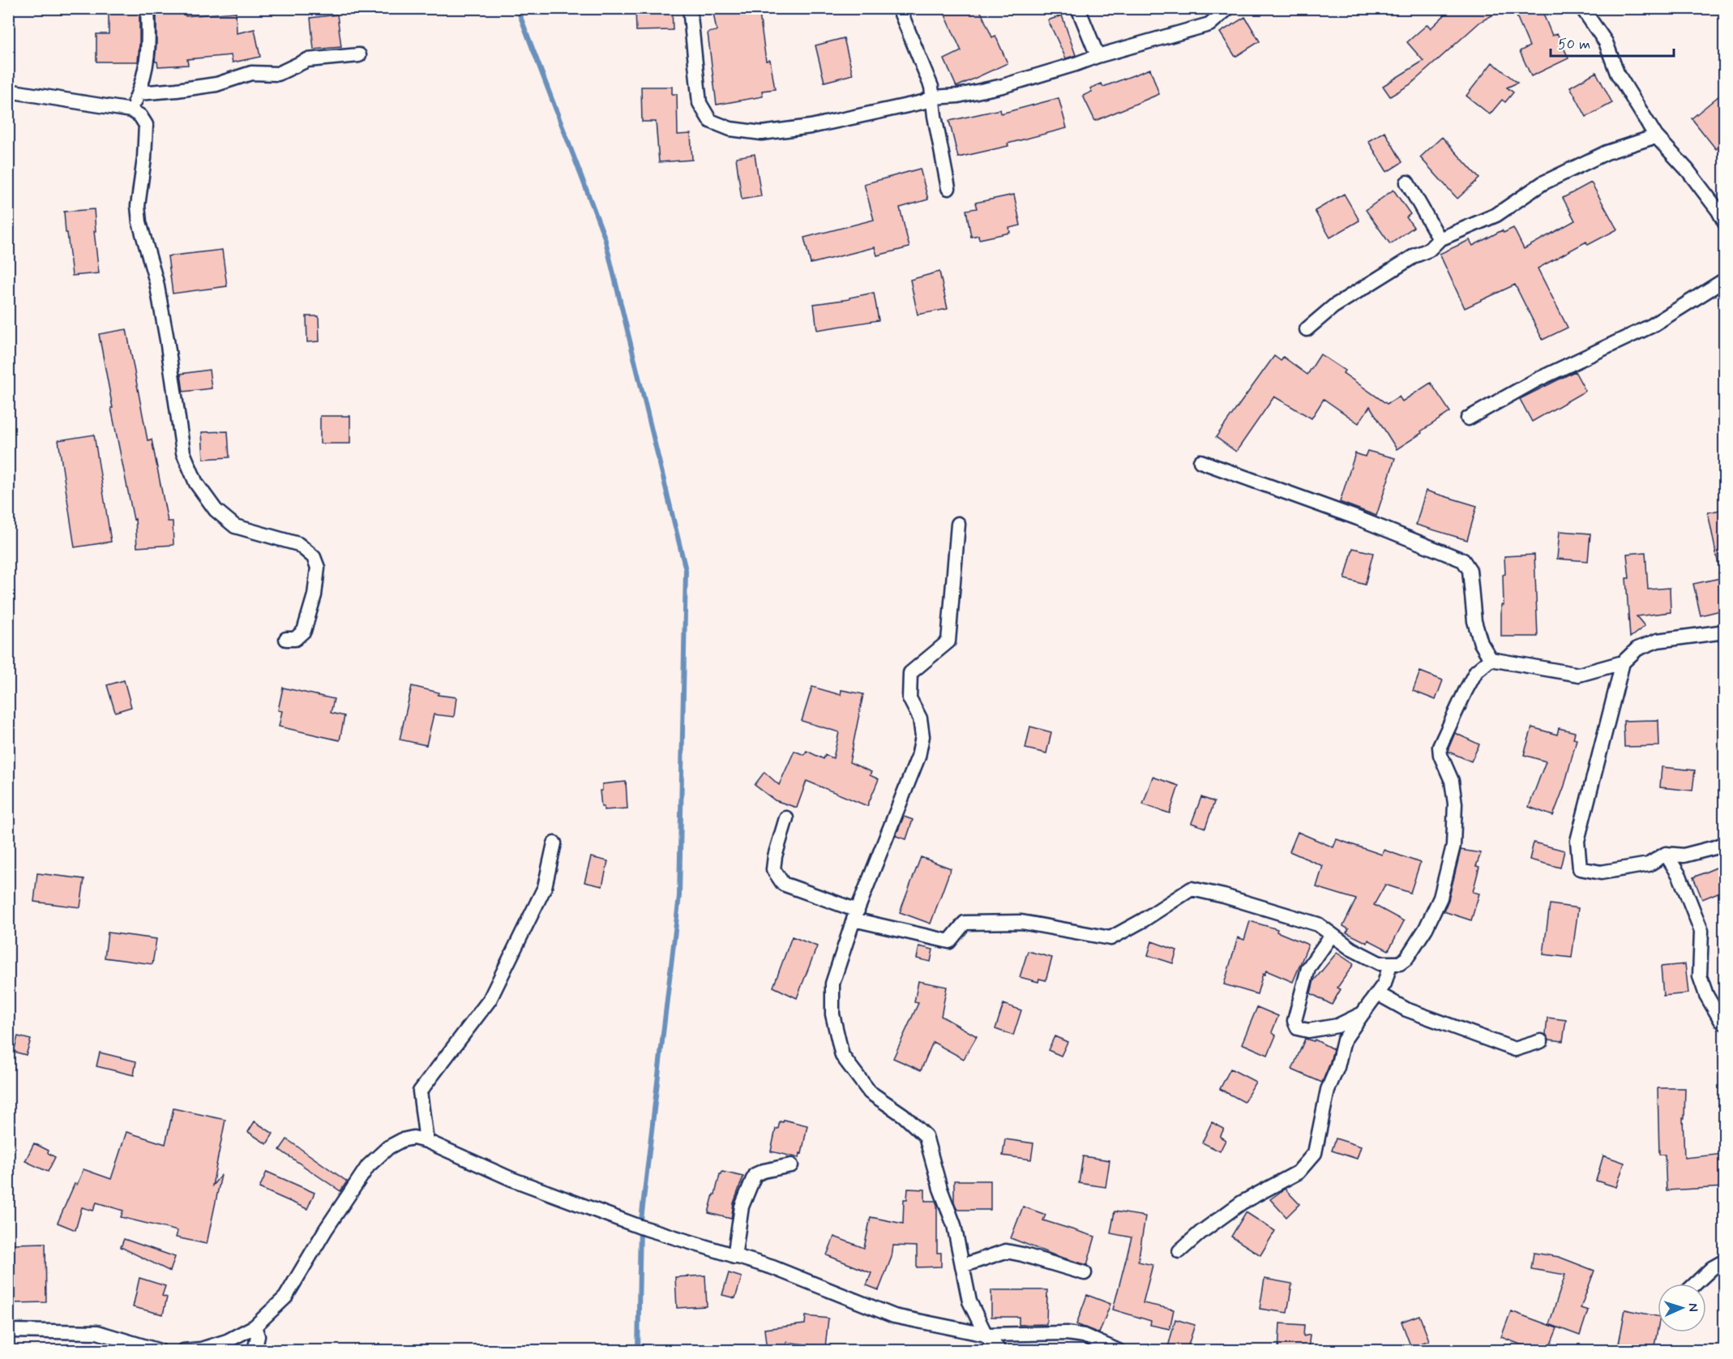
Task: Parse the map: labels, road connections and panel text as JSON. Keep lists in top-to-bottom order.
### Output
{
  "scale_bar": "50 m",
  "north": "right"
}
